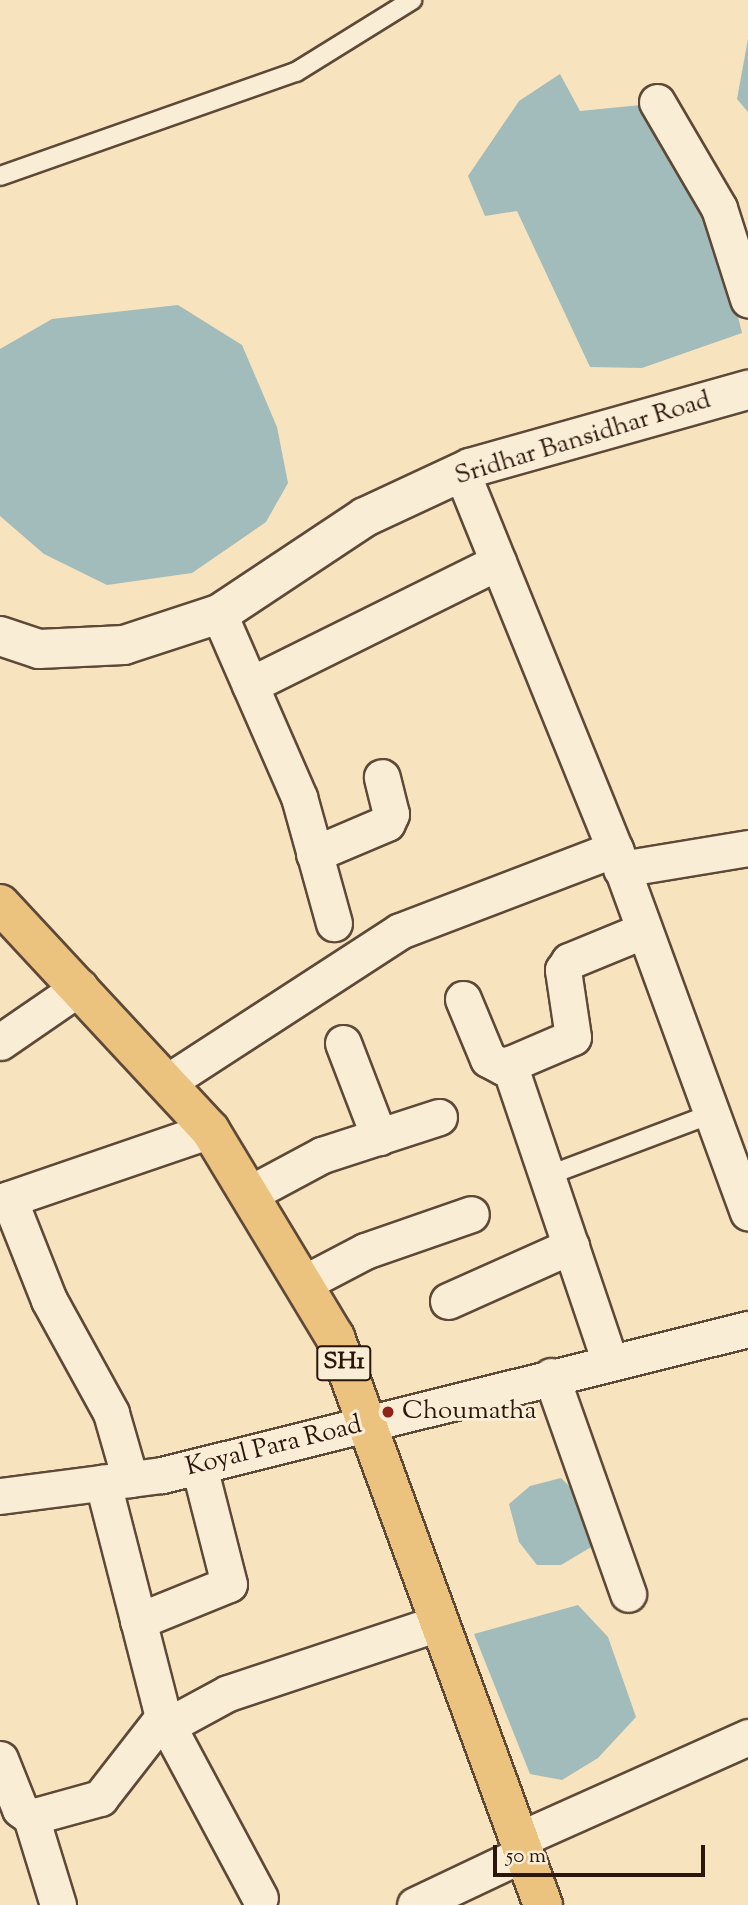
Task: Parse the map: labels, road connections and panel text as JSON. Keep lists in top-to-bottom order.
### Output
{
  "streets": {
    "main road": ["SH1"],
    "street": ["Sridhar Bansidhar Road", "Koyal Para Road"]
  },
  "crossings": [
    ["SH1", "Koyal Para Road"]
  ],
  "places": ["Choumatha"],
  "scale_bar": "50 m"
}
